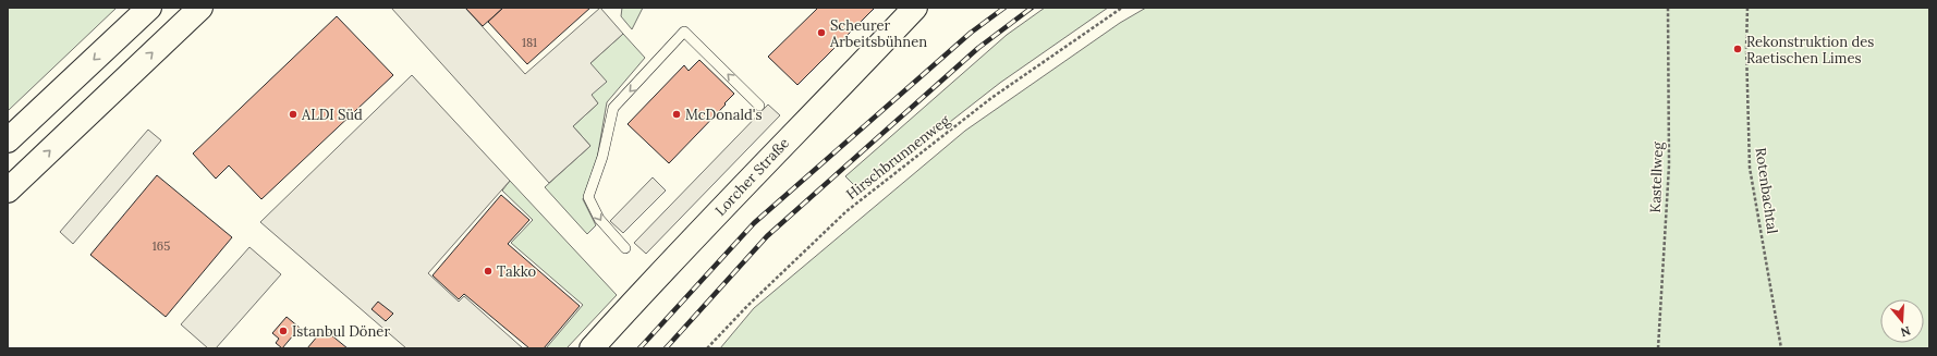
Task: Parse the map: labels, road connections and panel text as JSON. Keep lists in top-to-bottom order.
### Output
{
  "streets": {
    "main road": ["Lorcher Straße"],
    "path": ["Hirschbrunnenweg", "Kastellweg", "Rotenbachtal"]
  },
  "places": [
    "Scheurer Arbeitsbühnen",
    "Rekonstruktion des Raetischen Limes",
    "ALDI Süd",
    "McDonald's",
    "Takko",
    "Istanbul Döner"
  ],
  "house_numbers": ["181", "165"],
  "north": "bottom"
}
